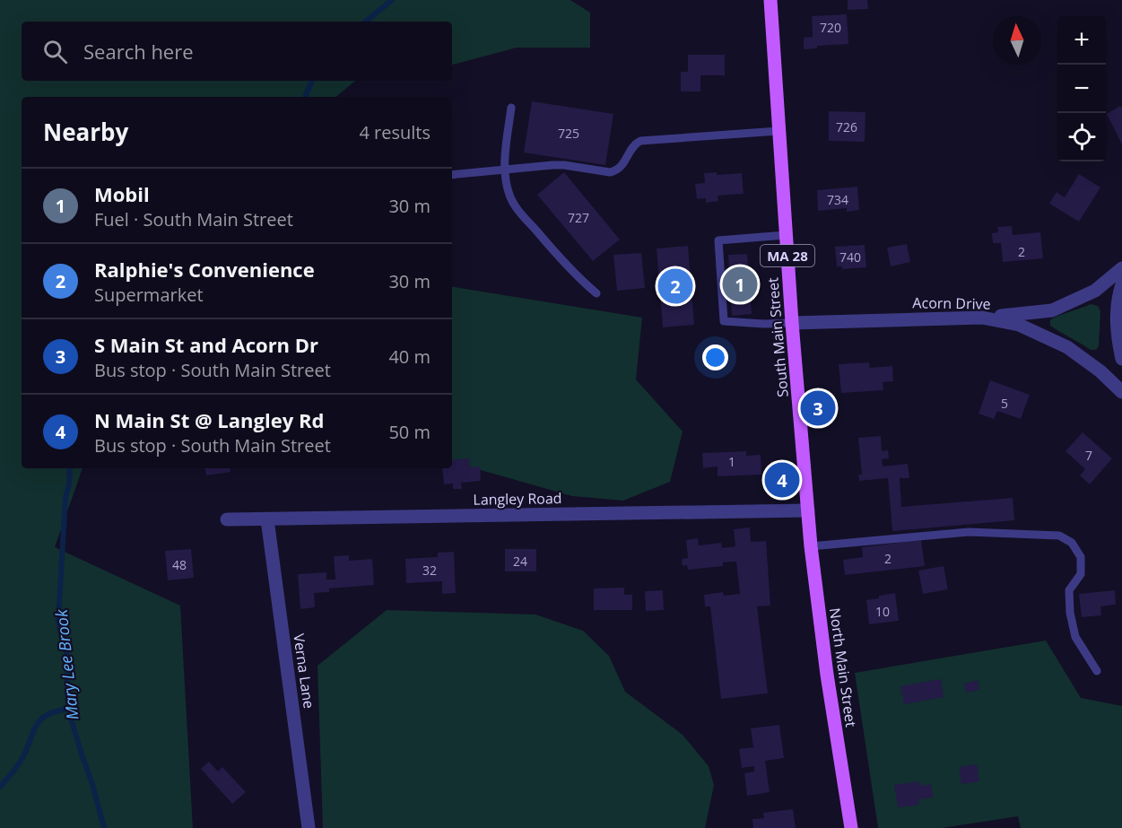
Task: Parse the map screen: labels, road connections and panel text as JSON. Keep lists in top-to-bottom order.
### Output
{
  "streets": {
    "main road": ["MA 28", "South Main Street", "North Main Street"],
    "street": ["Acorn Drive", "Langley Road", "Verna Lane"]
  },
  "crossings": [
    ["Acorn Drive", "South Main Street"],
    ["South Main Street", "Langley Road"],
    ["South Main Street", "North Main Street"],
    ["Langley Road", "North Main Street"],
    ["Langley Road", "Verna Lane"]
  ],
  "water": ["Mary Lee Brook"],
  "house_numbers": [
    "720",
    "726",
    "725",
    "734",
    "727",
    "2",
    "740",
    "5",
    "7",
    "1",
    "2",
    "24",
    "48",
    "32",
    "10"
  ],
  "north": "top",
  "page": {
    "map_buttons": ["+", "−"],
    "search": "Search here",
    "heading": ["Nearby", "4 results"],
    "list": [
      {
        "mark": "1",
        "name": "Mobil",
        "note": "Fuel · South Main Street",
        "value": "30 m"
      },
      {
        "mark": "2",
        "name": "Ralphie's Convenience",
        "note": "Supermarket",
        "value": "30 m"
      },
      {
        "mark": "3",
        "name": "S Main St and Acorn Dr",
        "note": "Bus stop · South Main Street",
        "value": "40 m"
      },
      {
        "mark": "4",
        "name": "N Main St @ Langley Rd",
        "note": "Bus stop · South Main Street",
        "value": "50 m"
      }
    ],
    "pins": [
      "1",
      "2",
      "3",
      "4"
    ]
  }
}
